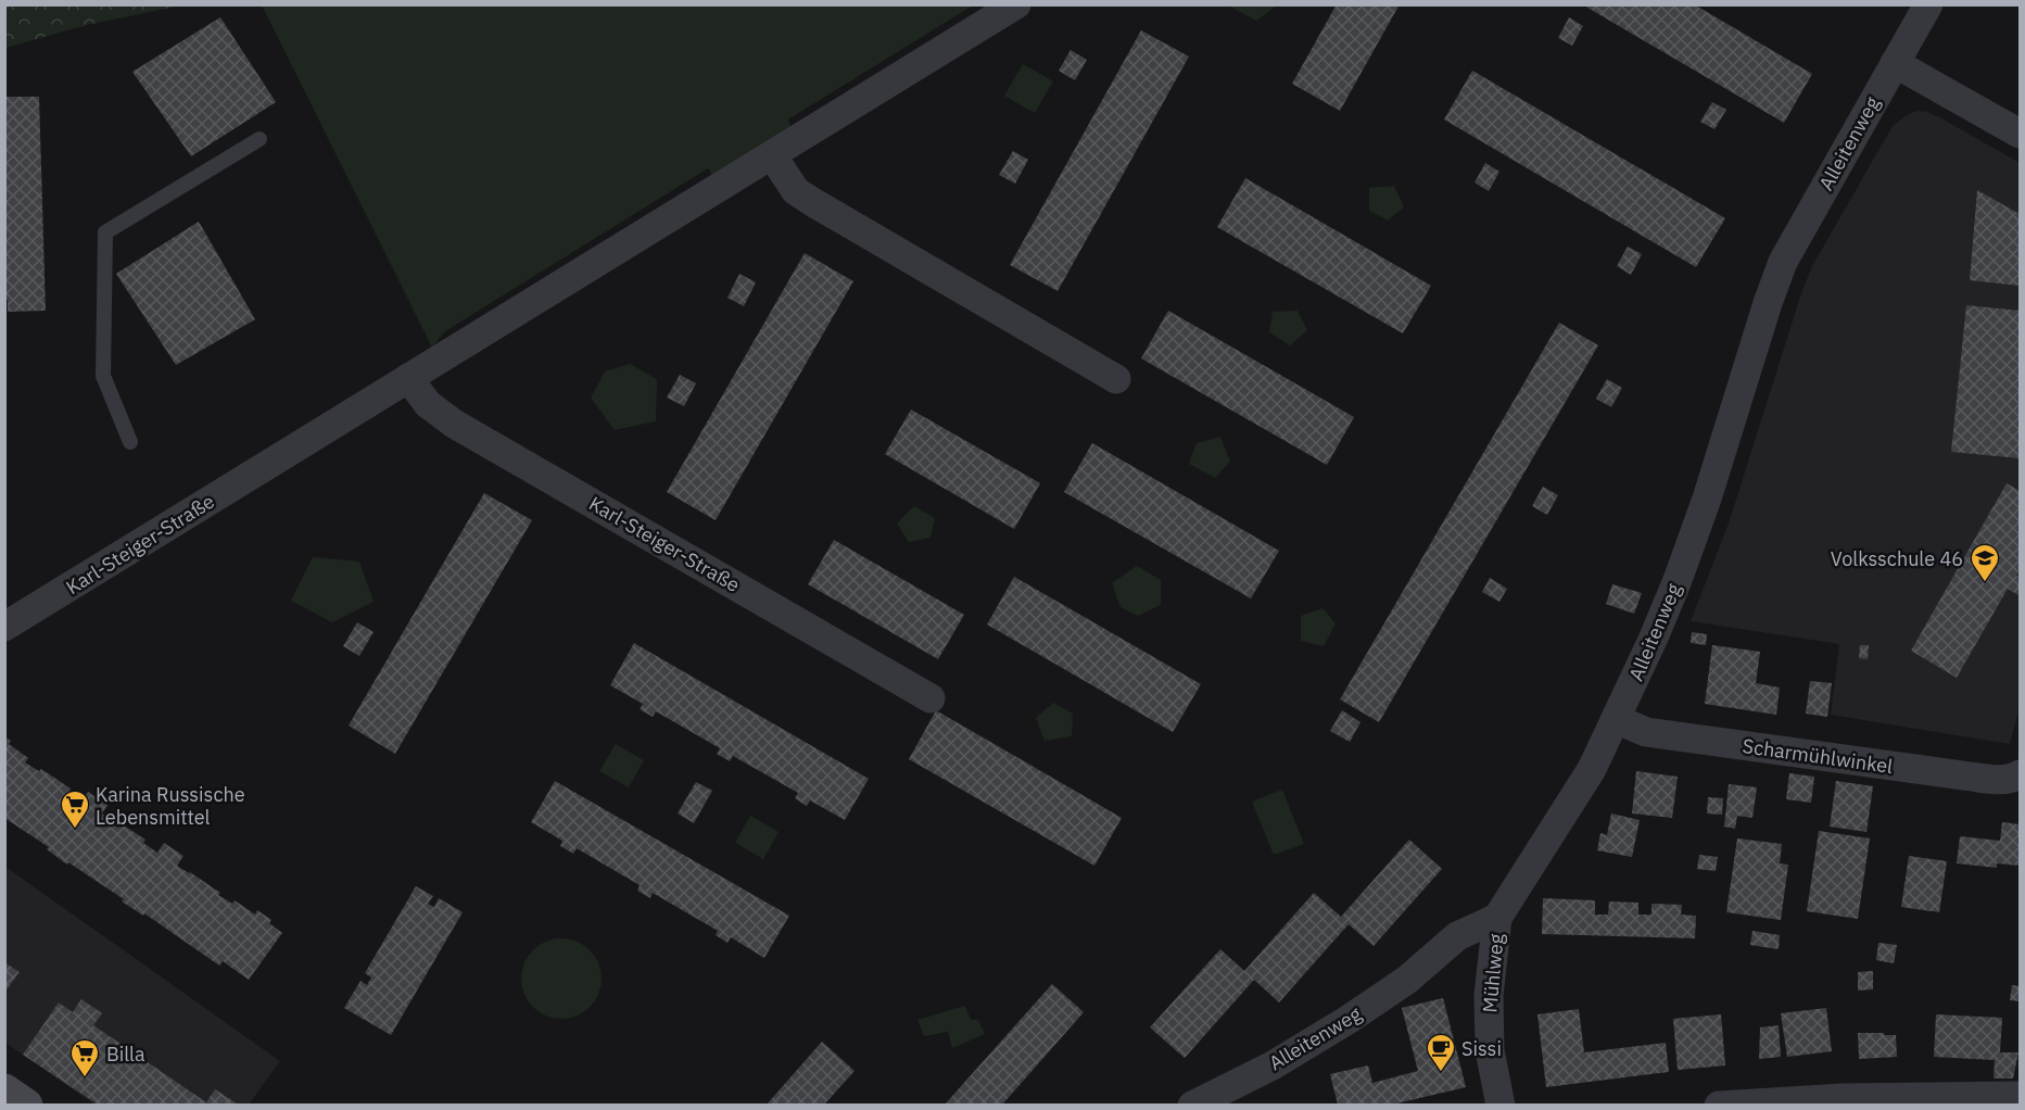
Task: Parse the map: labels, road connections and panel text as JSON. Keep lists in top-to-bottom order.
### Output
{
  "streets": {
    "street": [
      "Alleitenweg",
      "Karl-Steiger-Straße",
      "Scharmühlwinkel",
      "Mühlweg"
    ]
  },
  "crossings": [
    ["Alleitenweg", "Scharmühlwinkel"],
    ["Alleitenweg", "Mühlweg"]
  ],
  "places": {
    "school or university": ["Volksschule 46"],
    "supermarket": ["Karina Russische Lebensmittel", "Billa"],
    "cafe": ["Sissi"]
  }
}
